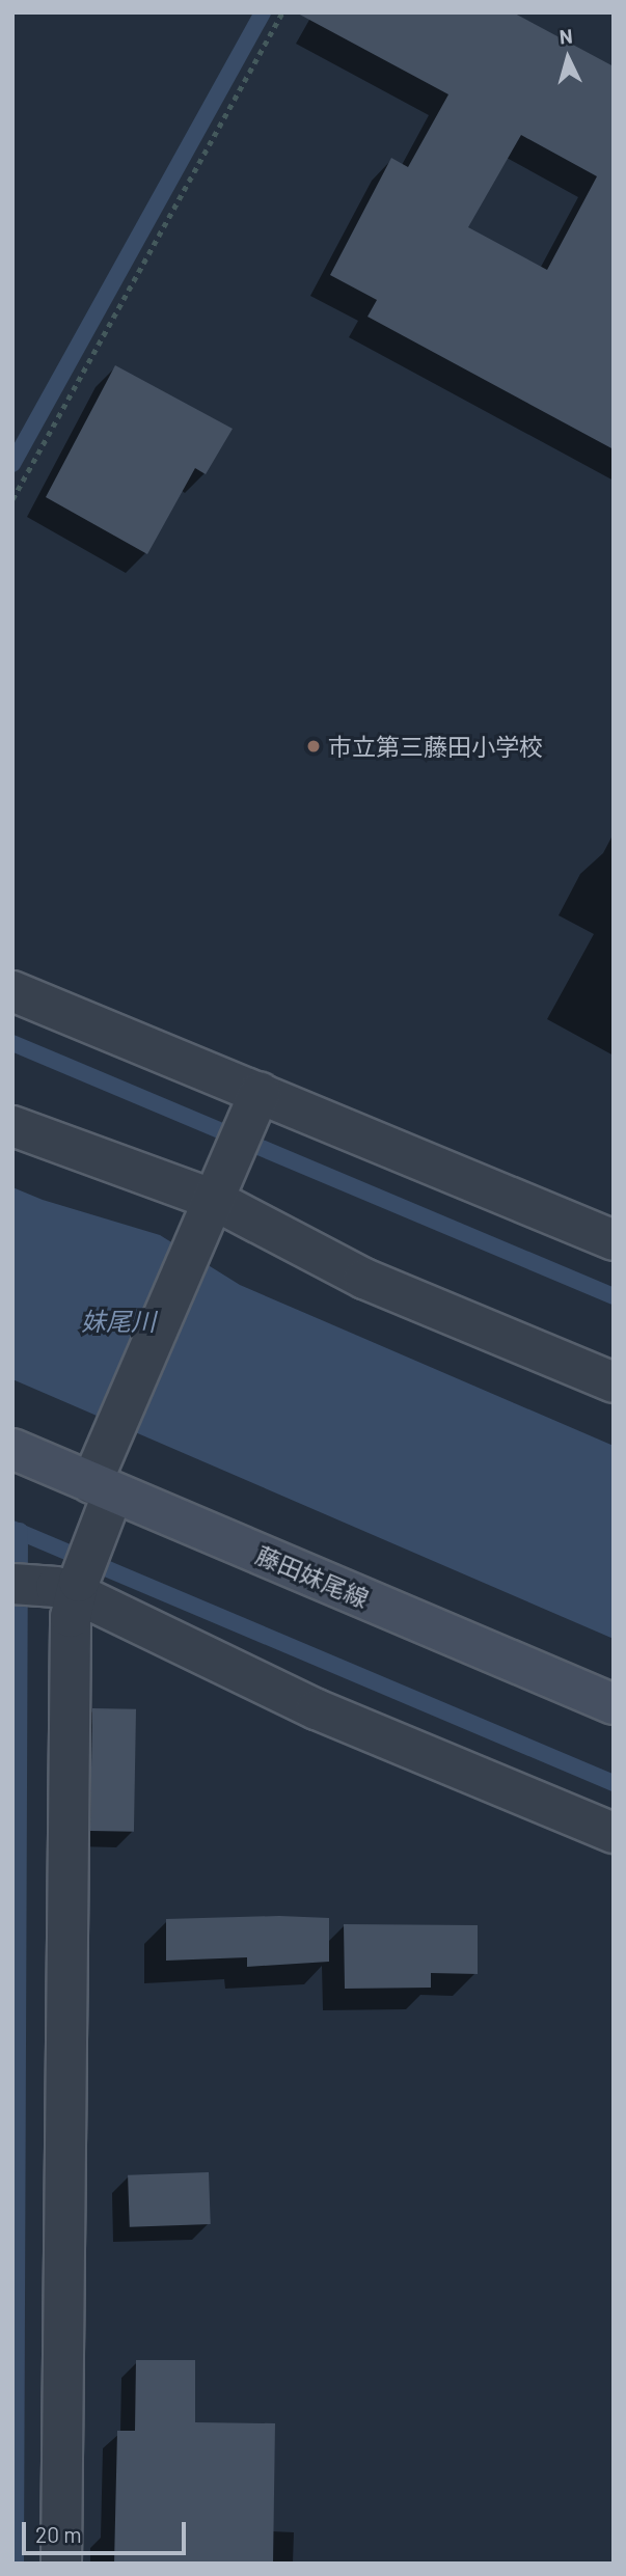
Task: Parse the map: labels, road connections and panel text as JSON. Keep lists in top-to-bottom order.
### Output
{
  "streets": {
    "main road": ["藤田妹尾線"]
  },
  "water": ["妹尾川"],
  "places": ["市立第三藤田小学校"],
  "scale_bar": "20 m",
  "north": "top"
}
